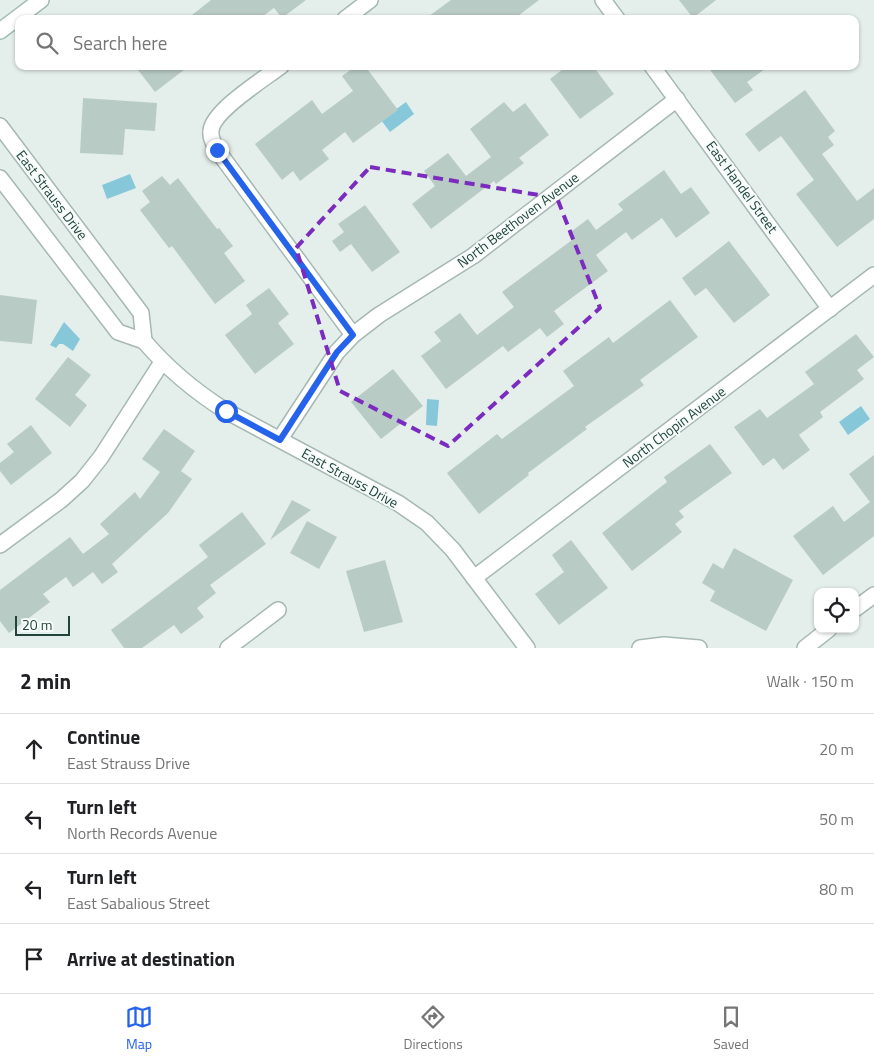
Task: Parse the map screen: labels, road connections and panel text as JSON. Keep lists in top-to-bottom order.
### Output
{
  "streets": {
    "street": [
      "East Handel Street",
      "East Strauss Drive",
      "North Beethoven Avenue",
      "North Chopin Avenue"
    ]
  },
  "crossings": [
    ["East Handel Street", "North Beethoven Avenue"],
    ["East Handel Street", "North Chopin Avenue"],
    ["East Strauss Drive", "North Beethoven Avenue"],
    ["East Strauss Drive", "North Chopin Avenue"]
  ],
  "scale_bar": "20 m",
  "page": {
    "search": "Search here",
    "scale": "20 m",
    "heading": ["2 min", "Walk · 150 m"],
    "list": [
      ["Continue", "East Strauss Drive", "20 m"],
      ["Turn left", "North Records Avenue", "50 m"],
      ["Turn left", "East Sabalious Street", "80 m"],
      "Arrive at destination"
    ],
    "nav": ["Map", "Directions", "Saved"]
  }
}
